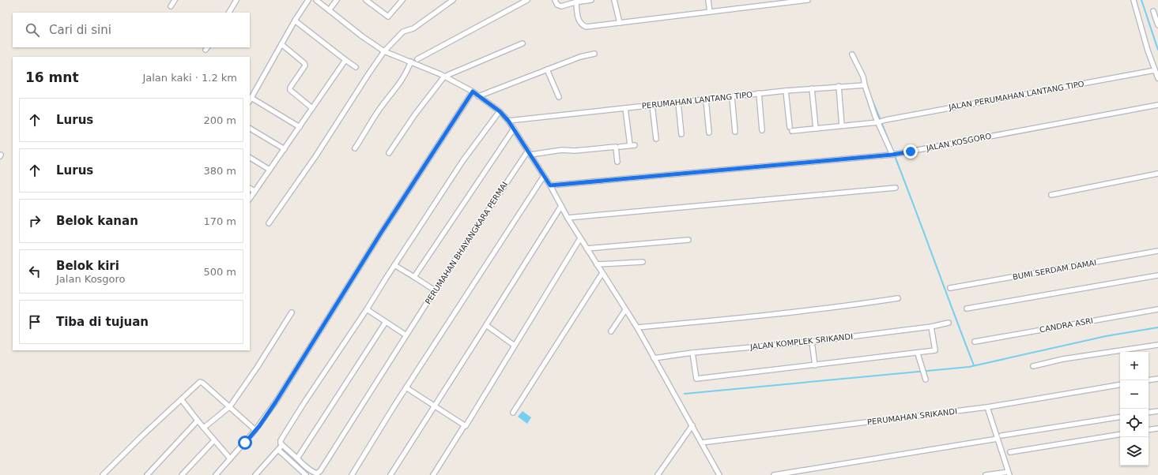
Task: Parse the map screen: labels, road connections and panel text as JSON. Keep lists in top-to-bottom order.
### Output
{
  "streets": {
    "street": [
      "JALAN PERUMAHAN LANTANG TIPO",
      "PERUMAHAN LANTANG TIPO",
      "JALAN KOSGORO",
      "PERUMAHAN BHAYANGKARA PERMAI",
      "BUMI SERDAM DAMAI",
      "CANDRA ASRI",
      "JALAN KOMPLEK SRIKANDI",
      "PERUMAHAN SRIKANDI"
    ]
  },
  "crossings": [
    ["JALAN PERUMAHAN LANTANG TIPO", "PERUMAHAN LANTANG TIPO"]
  ],
  "page": {
    "search": "Cari di sini",
    "heading": ["16 mnt", "Jalan kaki · 1.2 km"],
    "list": [
      ["Lurus", "200 m"],
      ["Lurus", "380 m"],
      ["Belok kanan", "170 m"],
      ["Belok kiri", "Jalan Kosgoro", "500 m"],
      "Tiba di tujuan"
    ],
    "map_buttons": ["+", "−"]
  }
}
